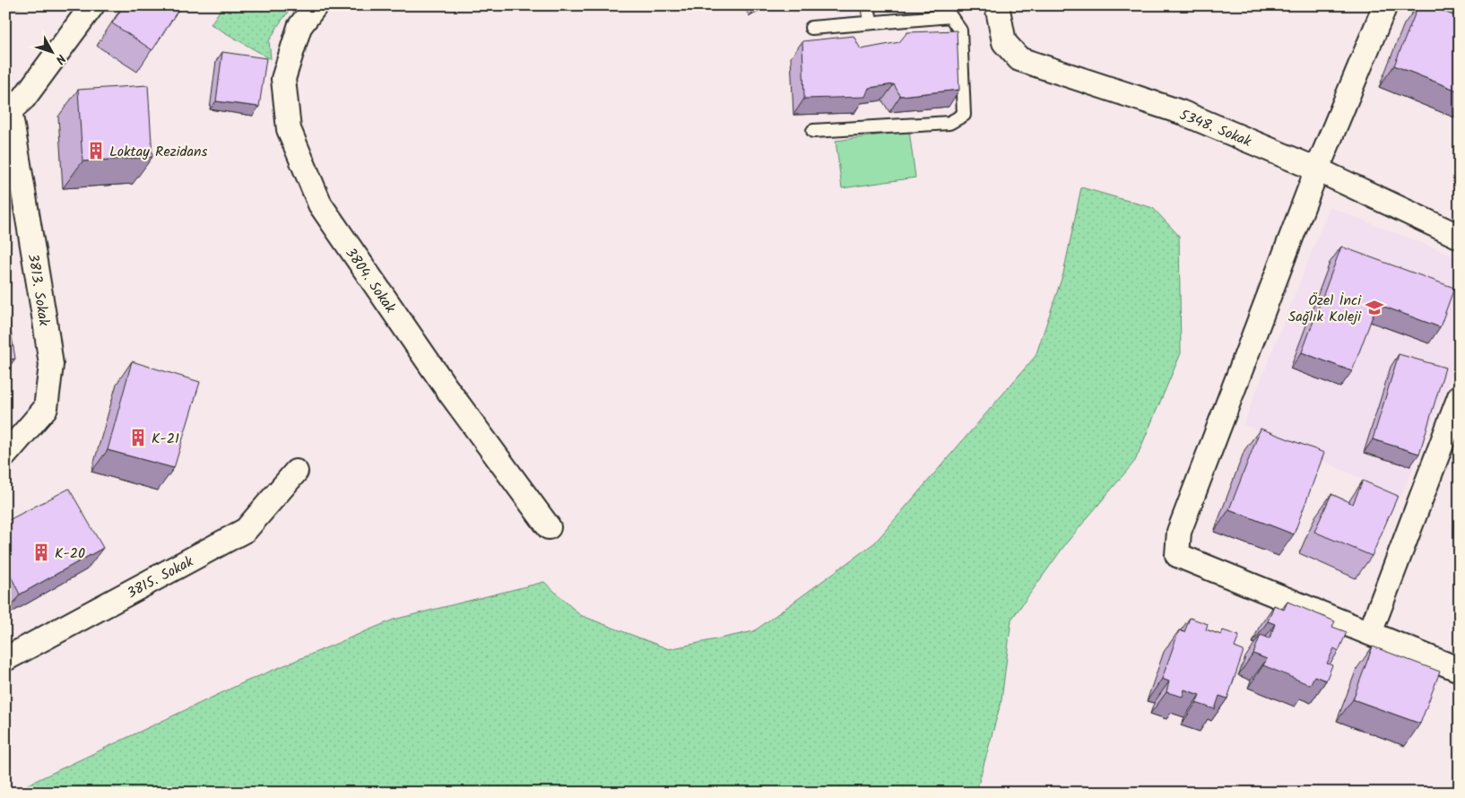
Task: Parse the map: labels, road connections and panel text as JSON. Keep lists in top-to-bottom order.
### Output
{
  "streets": {
    "street": [
      "5348. Sokak",
      "3804. Sokak",
      "3813. Sokak",
      "3815. Sokak"
    ]
  },
  "places": {
    "building": ["Loktay Rezidans", "K-21", "K-20"],
    "school or university": ["Özel İnci Sağlık Koleji"]
  },
  "north": "bottom right"
}
